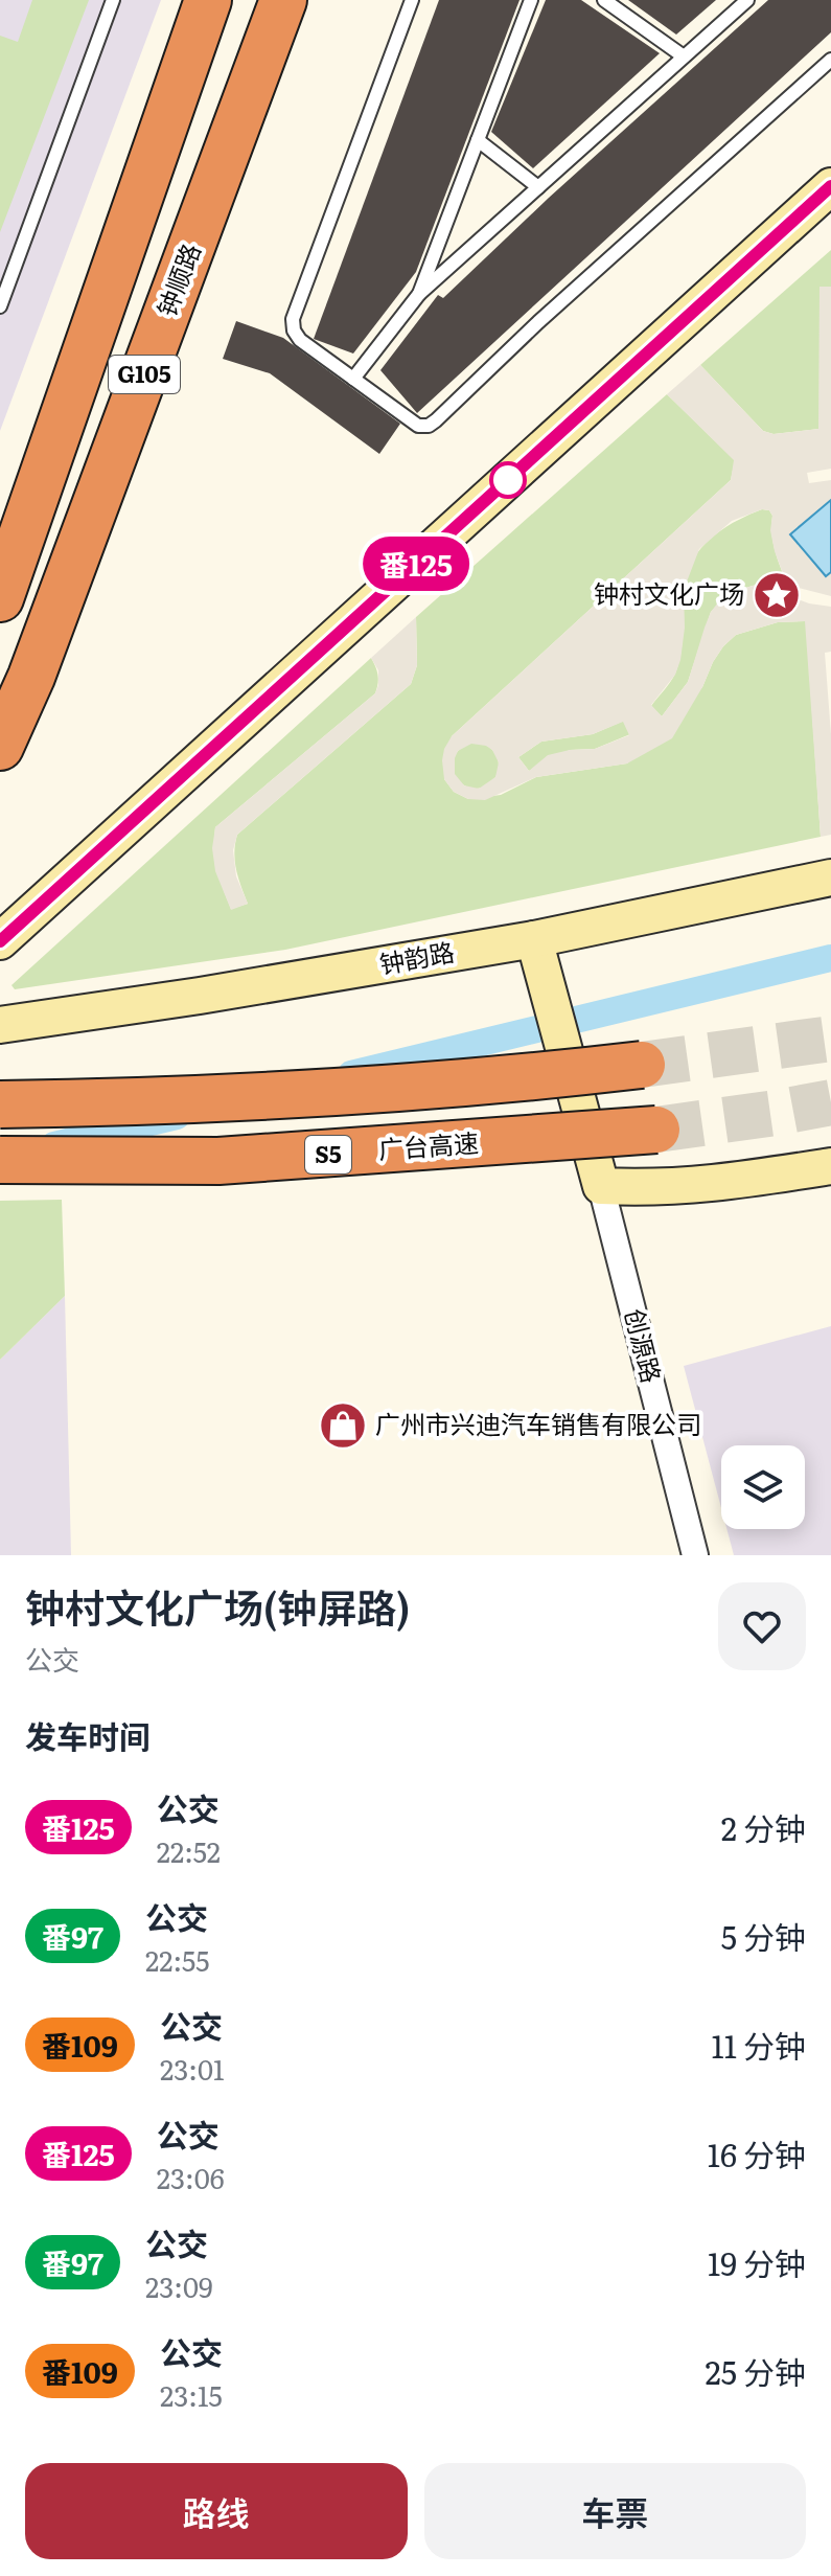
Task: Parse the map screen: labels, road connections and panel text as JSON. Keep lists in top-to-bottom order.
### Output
{
  "streets": {
    "highway": [
      "钟顺路",
      "G105",
      "广台高速",
      "S5"
    ],
    "main road": ["钟韵路"],
    "street": ["创源路"]
  },
  "places": {
    "place": ["钟村文化广场"],
    "shop": ["广州市兴迪汽车销售有限公司"]
  },
  "lines": ["bus line 番125"],
  "page": {
    "on_map": "番125",
    "heading": [
      ["钟村文化广场(钟屏路)", "公交"],
      "发车时间"
    ],
    "list": [
      {
        "mark": "番125",
        "name": "公交",
        "note": "22:52",
        "value": "2 分钟"
      },
      {
        "mark": "番97",
        "name": "公交",
        "note": "22:55",
        "value": "5 分钟"
      },
      {
        "mark": "番109",
        "name": "公交",
        "note": "23:01",
        "value": "11 分钟"
      },
      {
        "mark": "番125",
        "name": "公交",
        "note": "23:06",
        "value": "16 分钟"
      },
      {
        "mark": "番97",
        "name": "公交",
        "note": "23:09",
        "value": "19 分钟"
      },
      {
        "mark": "番109",
        "name": "公交",
        "note": "23:15",
        "value": "25 分钟"
      }
    ],
    "buttons": ["路线", "车票"]
  }
}
